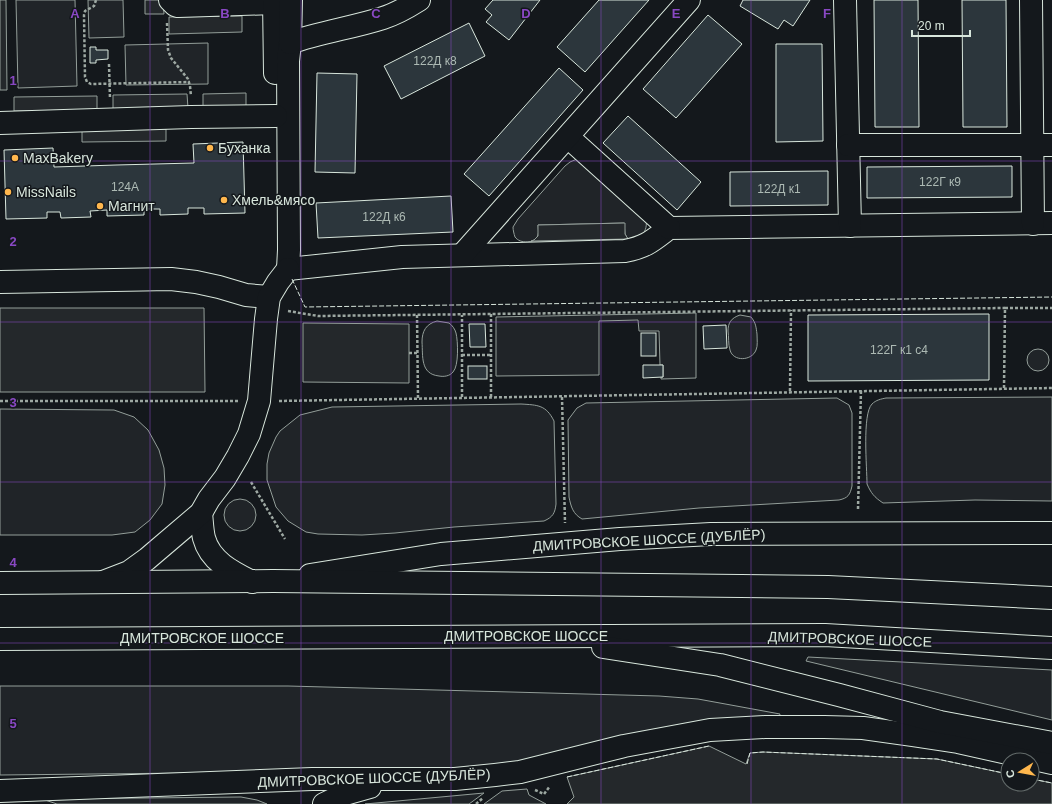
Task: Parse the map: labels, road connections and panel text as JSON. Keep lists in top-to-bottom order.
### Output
{
  "streets": {
    "main road": ["ДМИТРОВСКОЕ ШОССЕ (ДУБЛЁР)", "ДМИТРОВСКОЕ ШОССЕ"]
  },
  "places": [
    "Буханка",
    "MaxBakery",
    "MissNails",
    "Хмель&мясо",
    "Магнит"
  ],
  "house_numbers": [
    "122Д к8",
    "122Г к9",
    "124А",
    "122Д к1",
    "122Д к6",
    "122Г к1 с4"
  ],
  "scale_bar": "20 m",
  "north": "left",
  "grid": {
    "columns": [
      "A",
      "B",
      "C",
      "D",
      "E",
      "F"
    ],
    "rows": [
      "1",
      "2",
      "3",
      "4",
      "5"
    ]
  }
}
